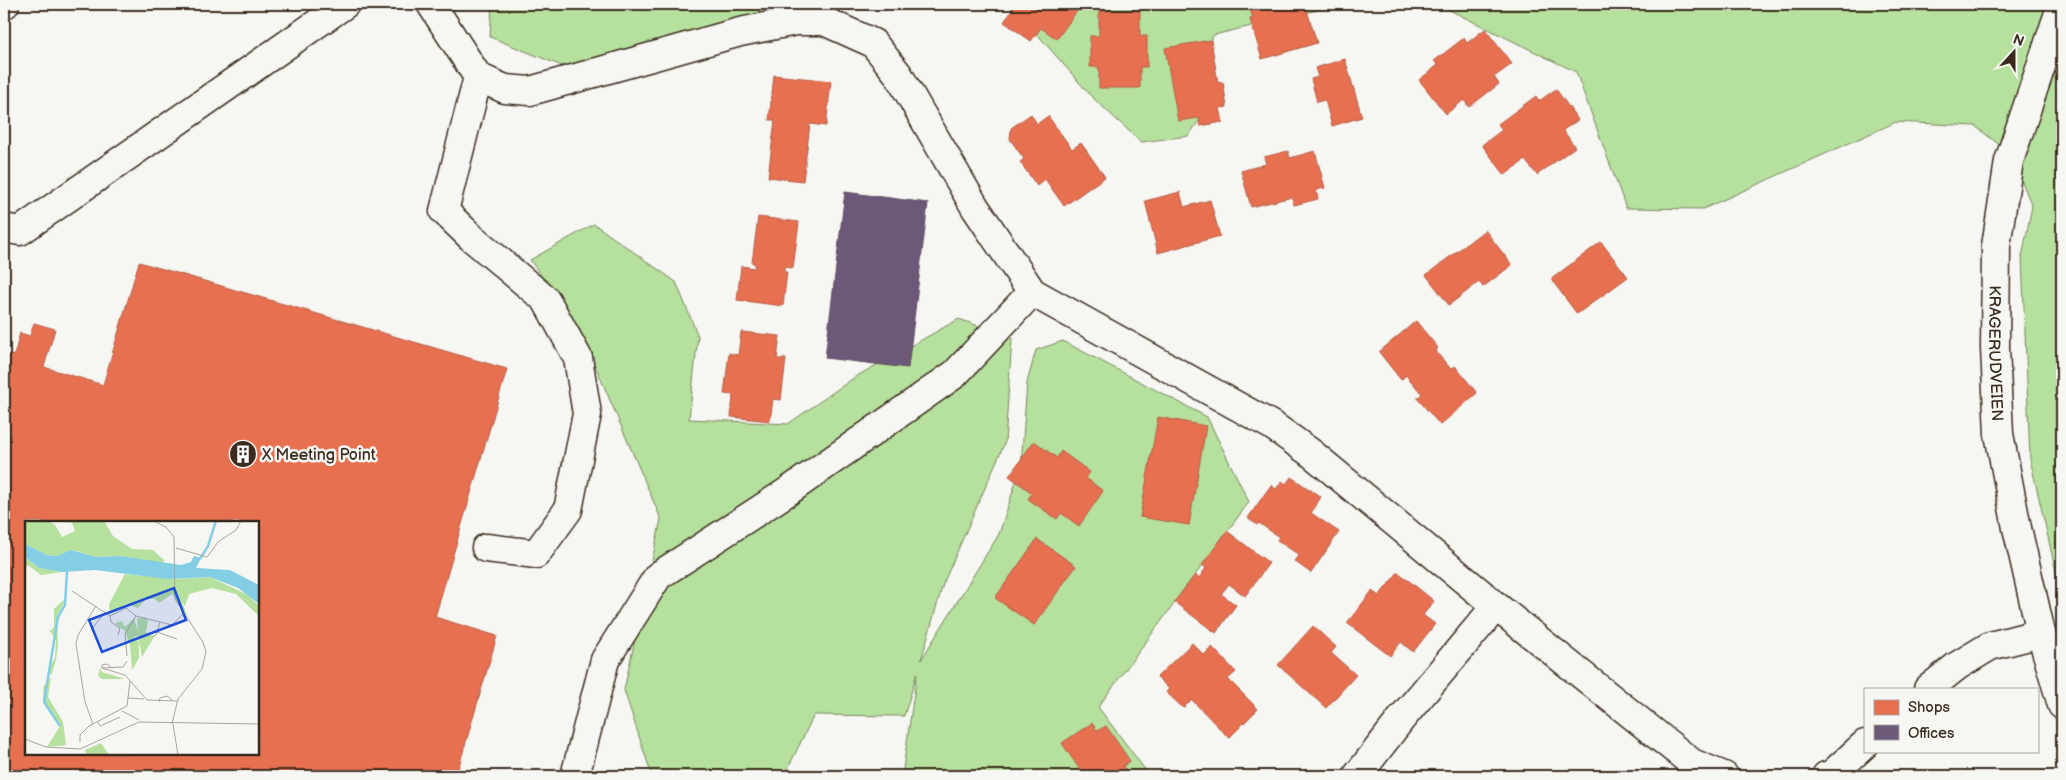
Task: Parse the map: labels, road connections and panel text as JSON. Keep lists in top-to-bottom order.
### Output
{
  "streets": {
    "street": ["KRAGERUDVEIEN"]
  },
  "places": {
    "building": ["X Meeting Point"]
  },
  "legend": ["Shops", "Offices"],
  "north": "top"
}
